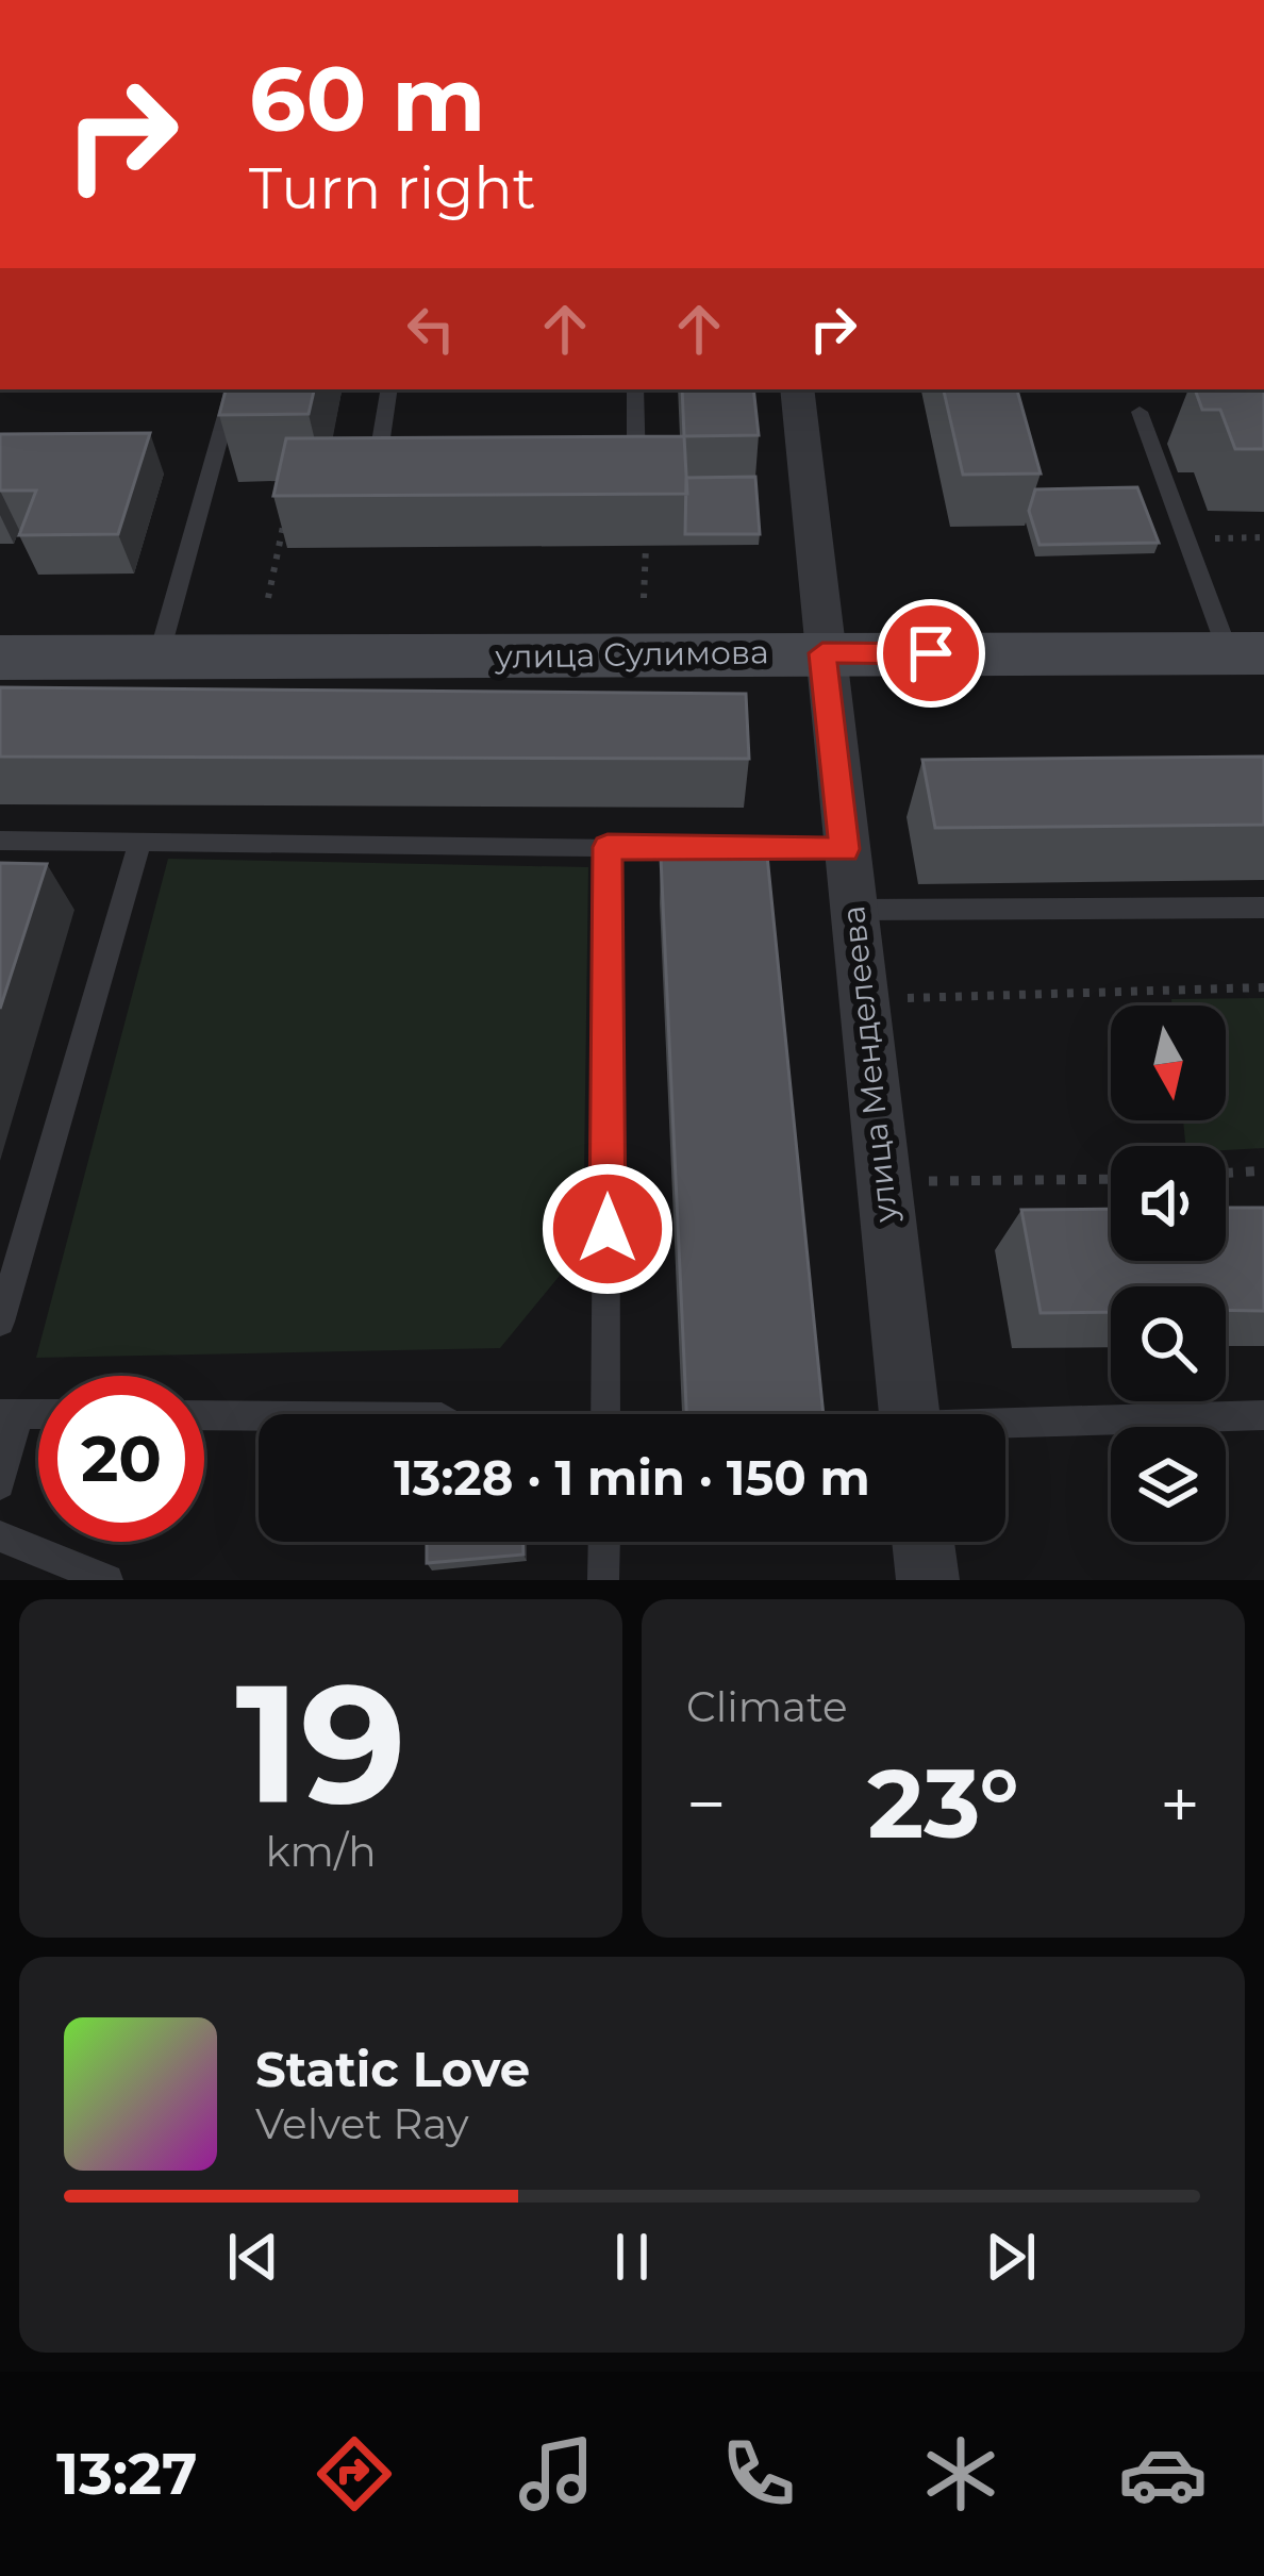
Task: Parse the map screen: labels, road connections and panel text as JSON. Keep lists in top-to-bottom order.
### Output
{
  "streets": {
    "main road": ["улица Сулимова"],
    "street": ["улица Менделеева"]
  },
  "crossings": [
    ["улица Сулимова", "улица Менделеева"]
  ],
  "north": "bottom",
  "page": {
    "turn": ["60 m", "Turn right"],
    "limit": "20",
    "trip": "13:28 · 1 min · 150 m",
    "tile": [
      ["19", "km/h"],
      "Climate"
    ],
    "heat": ["−", "23°", "+"],
    "song": ["Static Love", "Velvet Ray"],
    "tabs": "13:27"
  }
}
